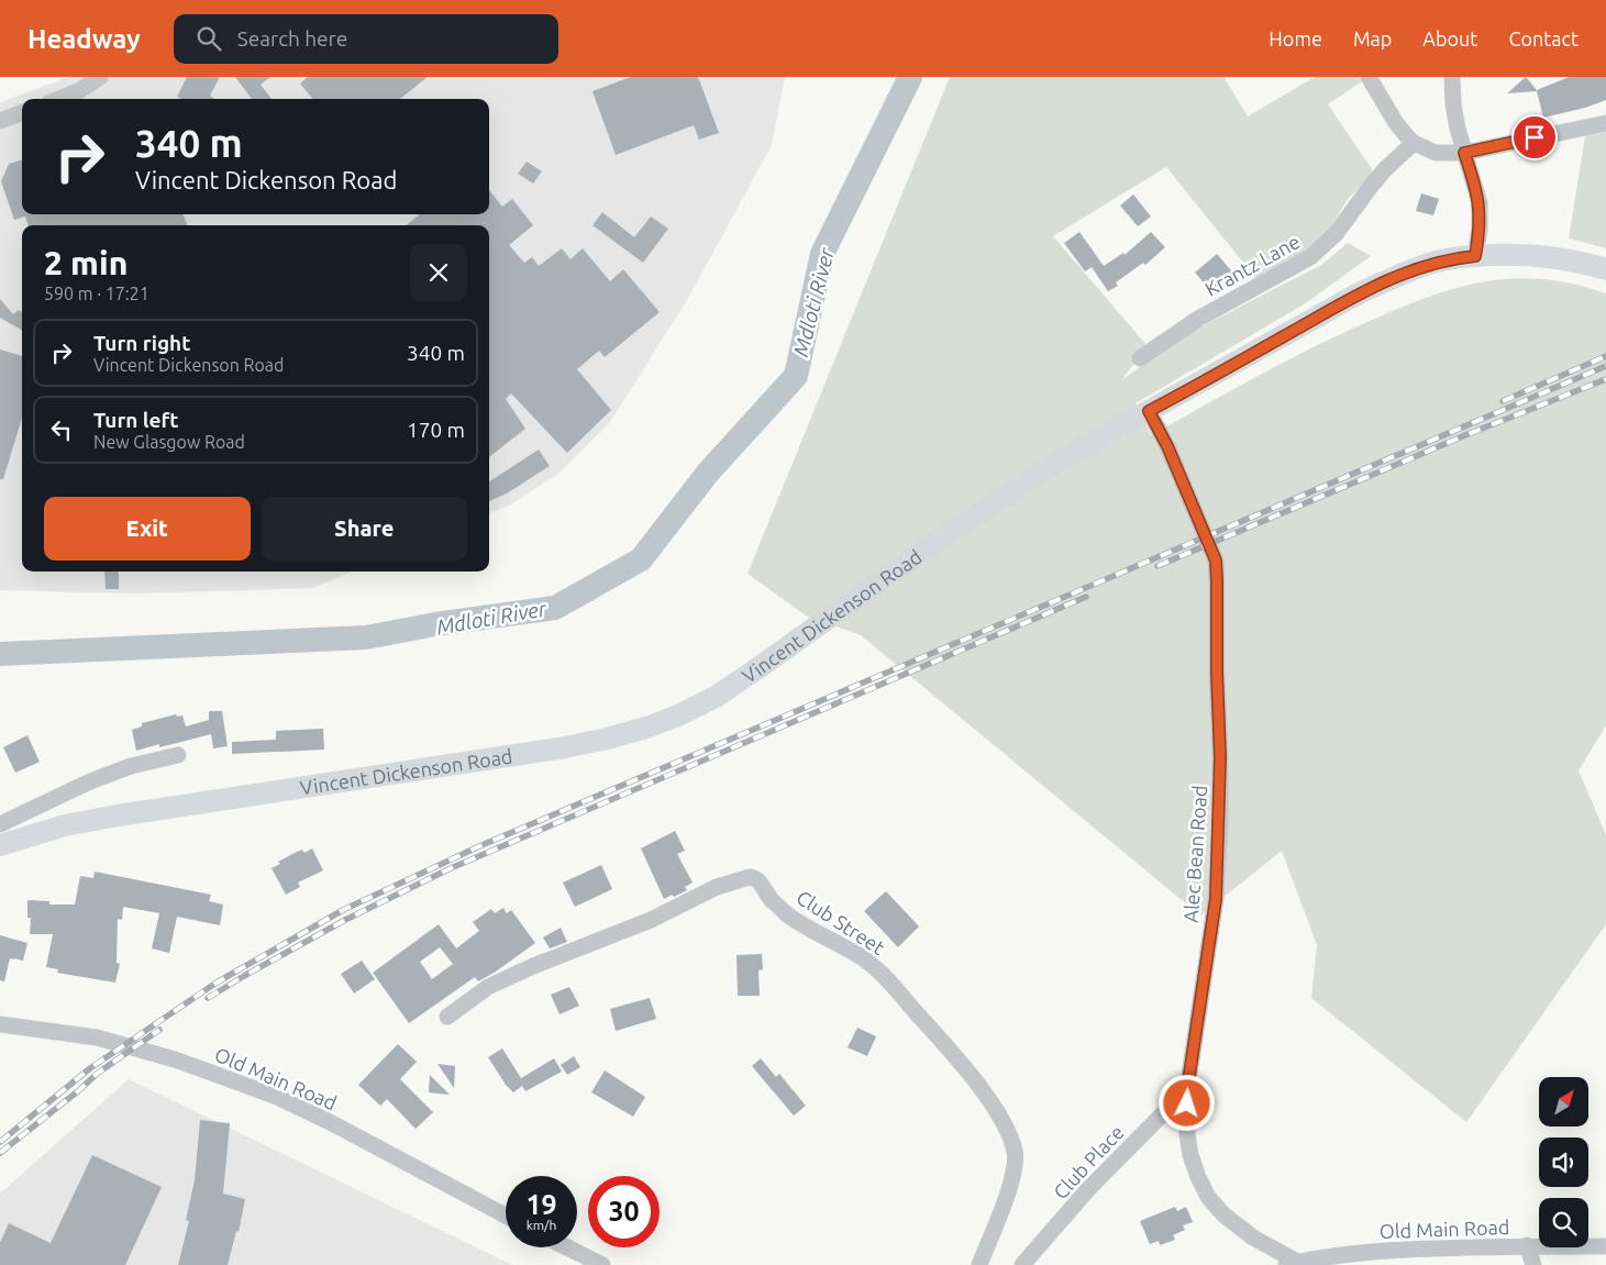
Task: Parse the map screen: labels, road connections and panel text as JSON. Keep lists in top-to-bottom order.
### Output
{
  "streets": {
    "main road": ["Vincent Dickenson Road"],
    "street": [
      "Krantz Lane",
      "Alec Bean Road",
      "Club Street",
      "Old Main Road",
      "Club Place"
    ]
  },
  "crossings": [
    ["Vincent Dickenson Road", "Alec Bean Road"],
    ["Alec Bean Road", "Old Main Road"],
    ["Alec Bean Road", "Club Place"]
  ],
  "water": ["Mdloti River"],
  "north": "top right",
  "page": {
    "header": "Headway",
    "search": "Search here",
    "nav": [
      "Home",
      "Map",
      "About",
      "Contact"
    ],
    "turn": ["340 m", "Vincent Dickenson Road"],
    "heading": ["2 min", "590 m · 17:21"],
    "list": [
      {
        "name": "Turn right",
        "note": "Vincent Dickenson Road",
        "value": "340 m"
      },
      {
        "name": "Turn left",
        "note": "New Glasgow Road",
        "value": "170 m"
      }
    ],
    "buttons": ["Exit", "Share"],
    "speed": "19 km/h",
    "limit": "30"
  }
}
